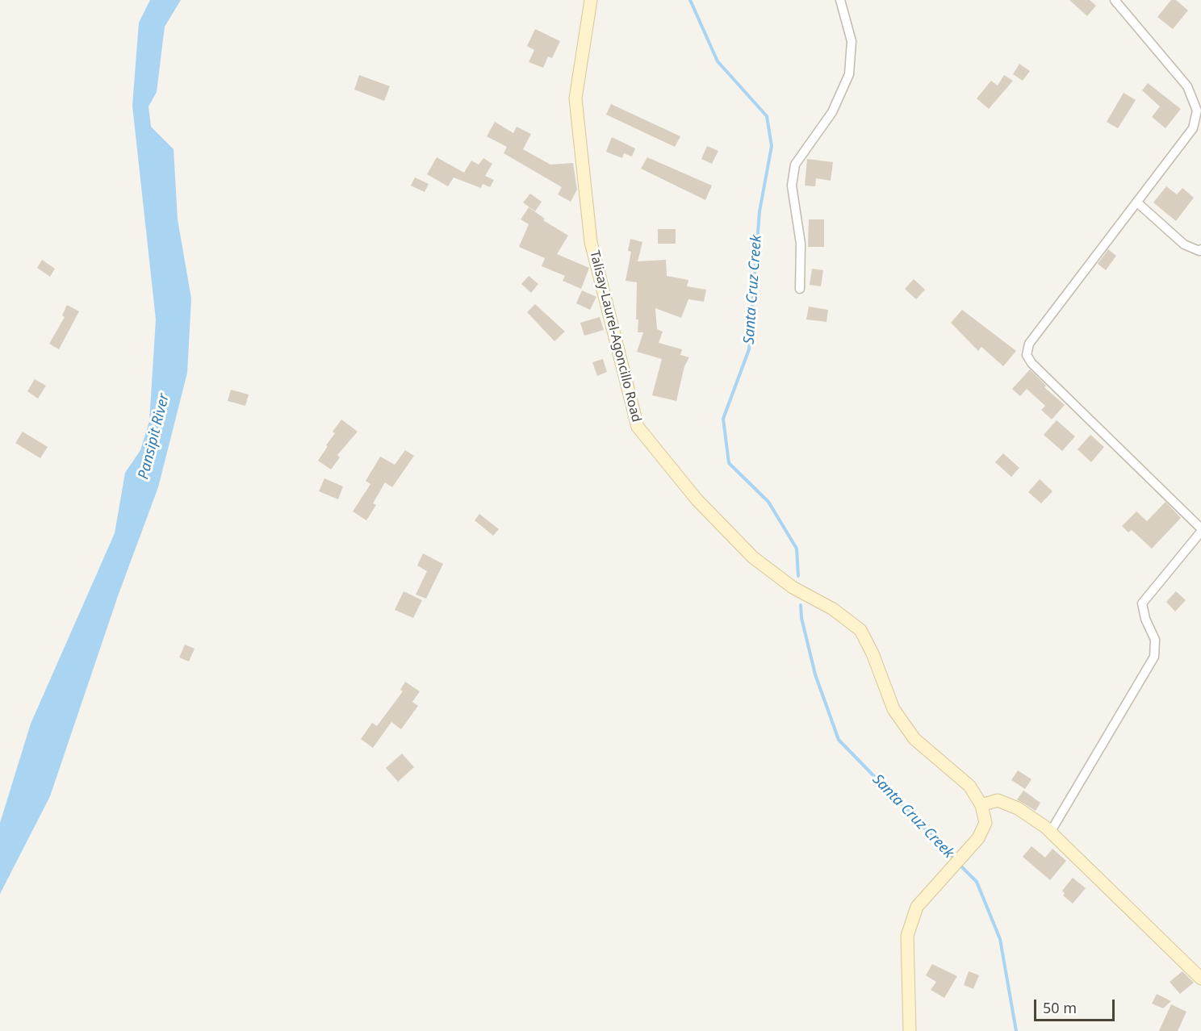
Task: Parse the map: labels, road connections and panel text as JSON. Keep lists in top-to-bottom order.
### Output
{
  "streets": {
    "main road": ["Talisay-Laurel-Agoncillo Road"]
  },
  "water": ["Santa Cruz Creek", "Pansipit River"],
  "scale_bar": "50 m"
}
